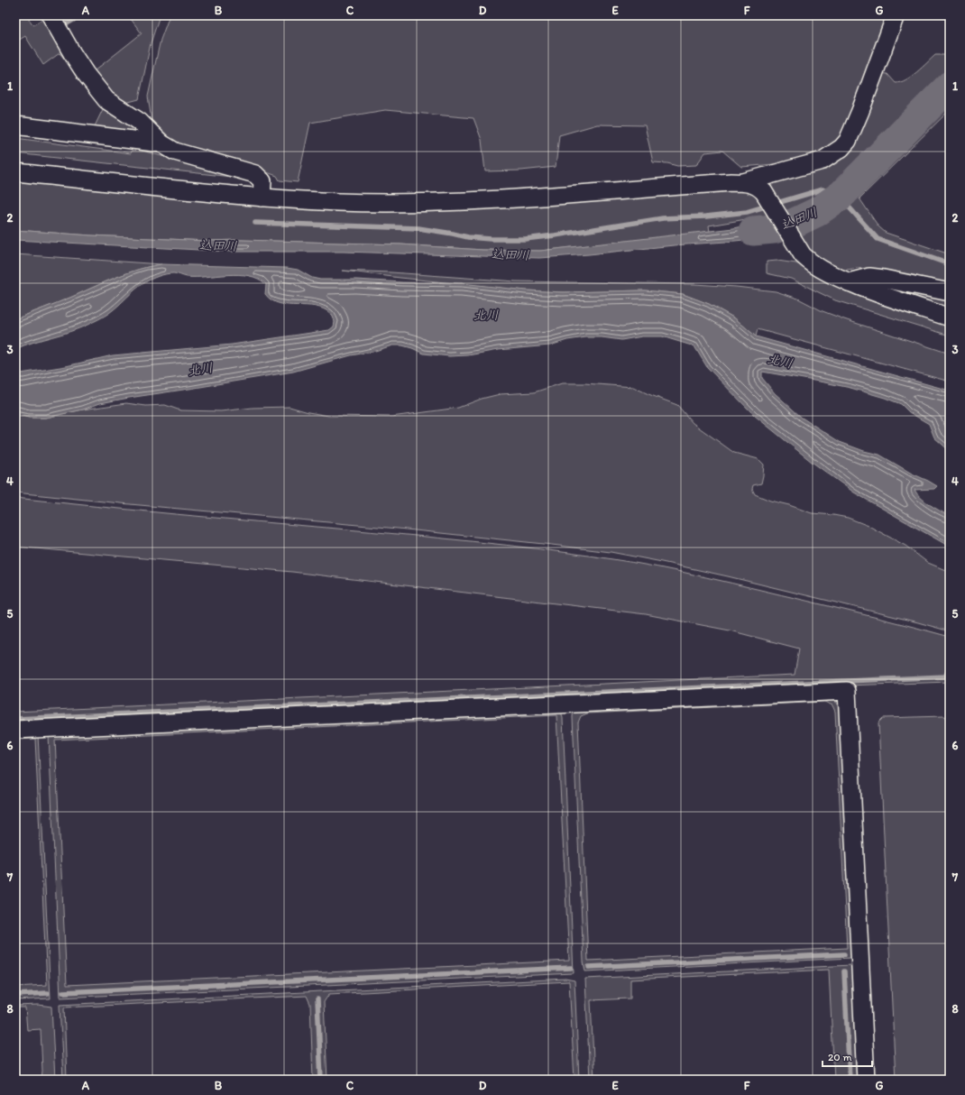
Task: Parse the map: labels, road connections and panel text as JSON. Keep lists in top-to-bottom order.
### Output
{
  "water": ["込田川", "北川"],
  "scale_bar": "20 m",
  "grid": {
    "columns": [
      "A",
      "B",
      "C",
      "D",
      "E",
      "F",
      "G"
    ],
    "rows": [
      "1",
      "2",
      "3",
      "4",
      "5",
      "6",
      "7",
      "8"
    ]
  }
}
